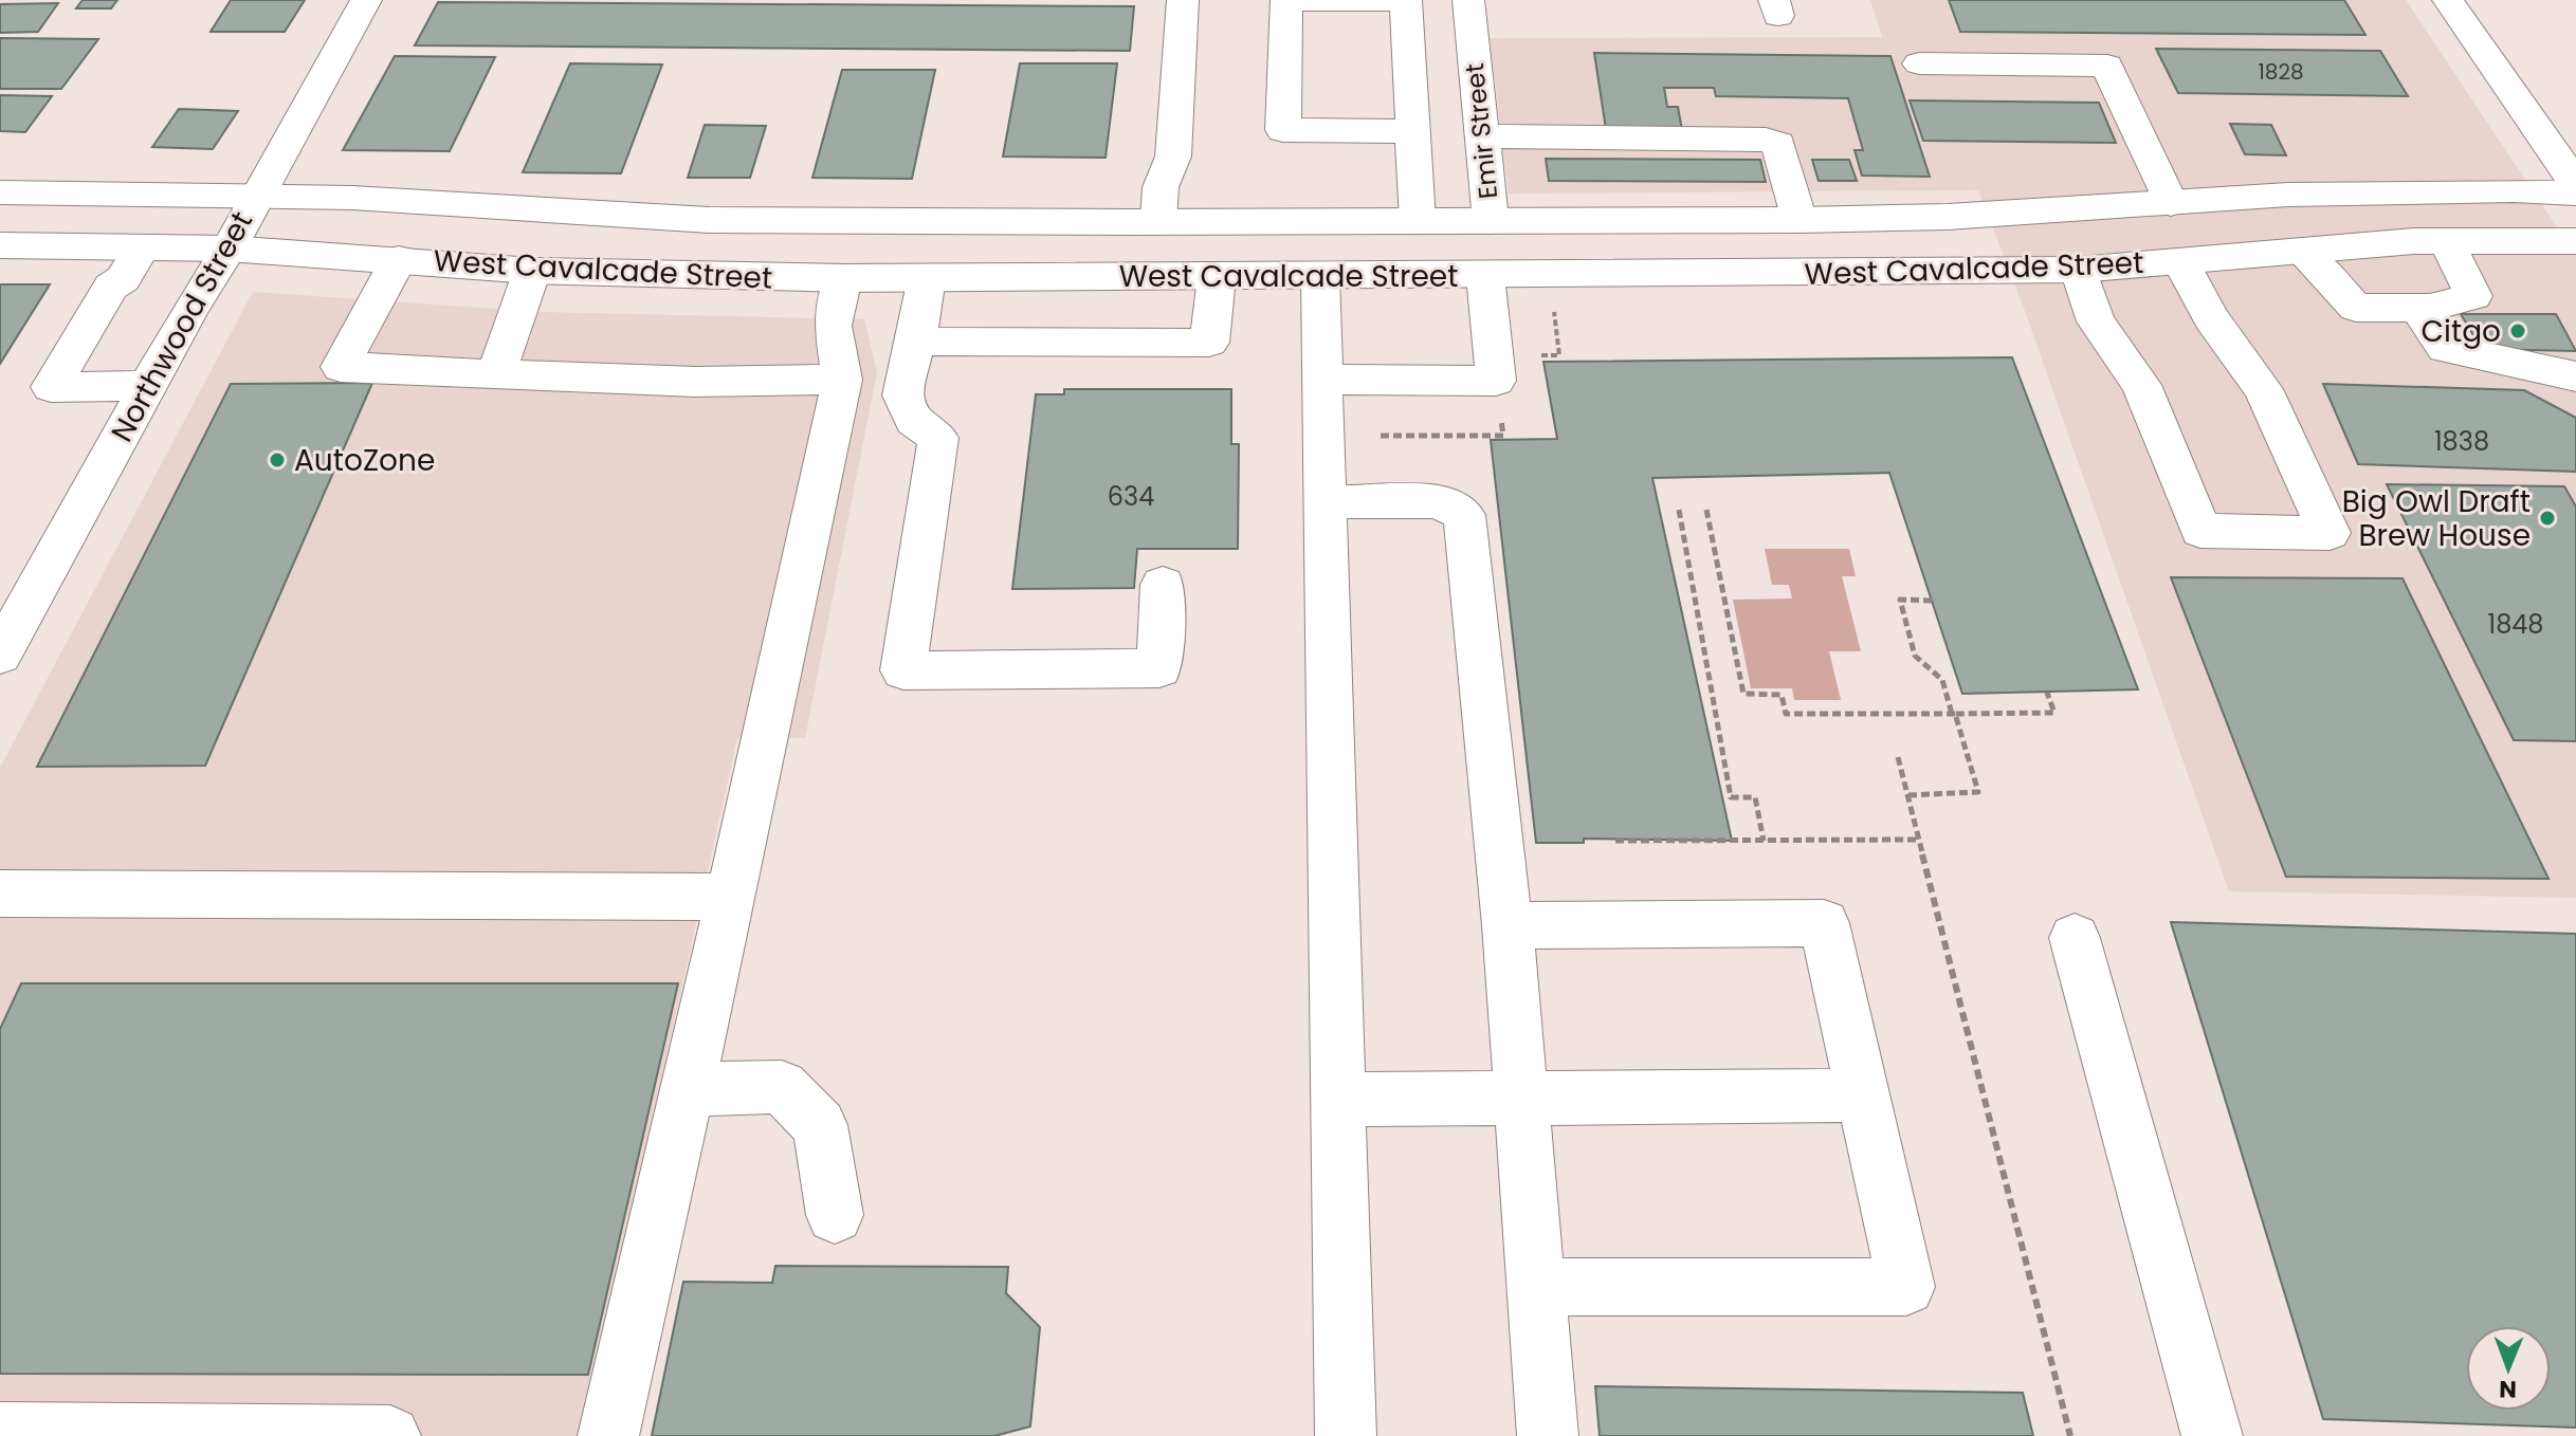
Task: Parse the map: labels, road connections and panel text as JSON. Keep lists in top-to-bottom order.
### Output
{
  "streets": {
    "main road": ["Emir Street", "West Cavalcade Street", "Northwood Street"]
  },
  "crossings": [
    ["Emir Street", "West Cavalcade Street"],
    ["West Cavalcade Street", "Northwood Street"]
  ],
  "places": ["Citgo", "AutoZone", "Big Owl Draft Brew House"],
  "house_numbers": [
    "1828",
    "1838",
    "634",
    "1848"
  ],
  "north": "bottom"
}
